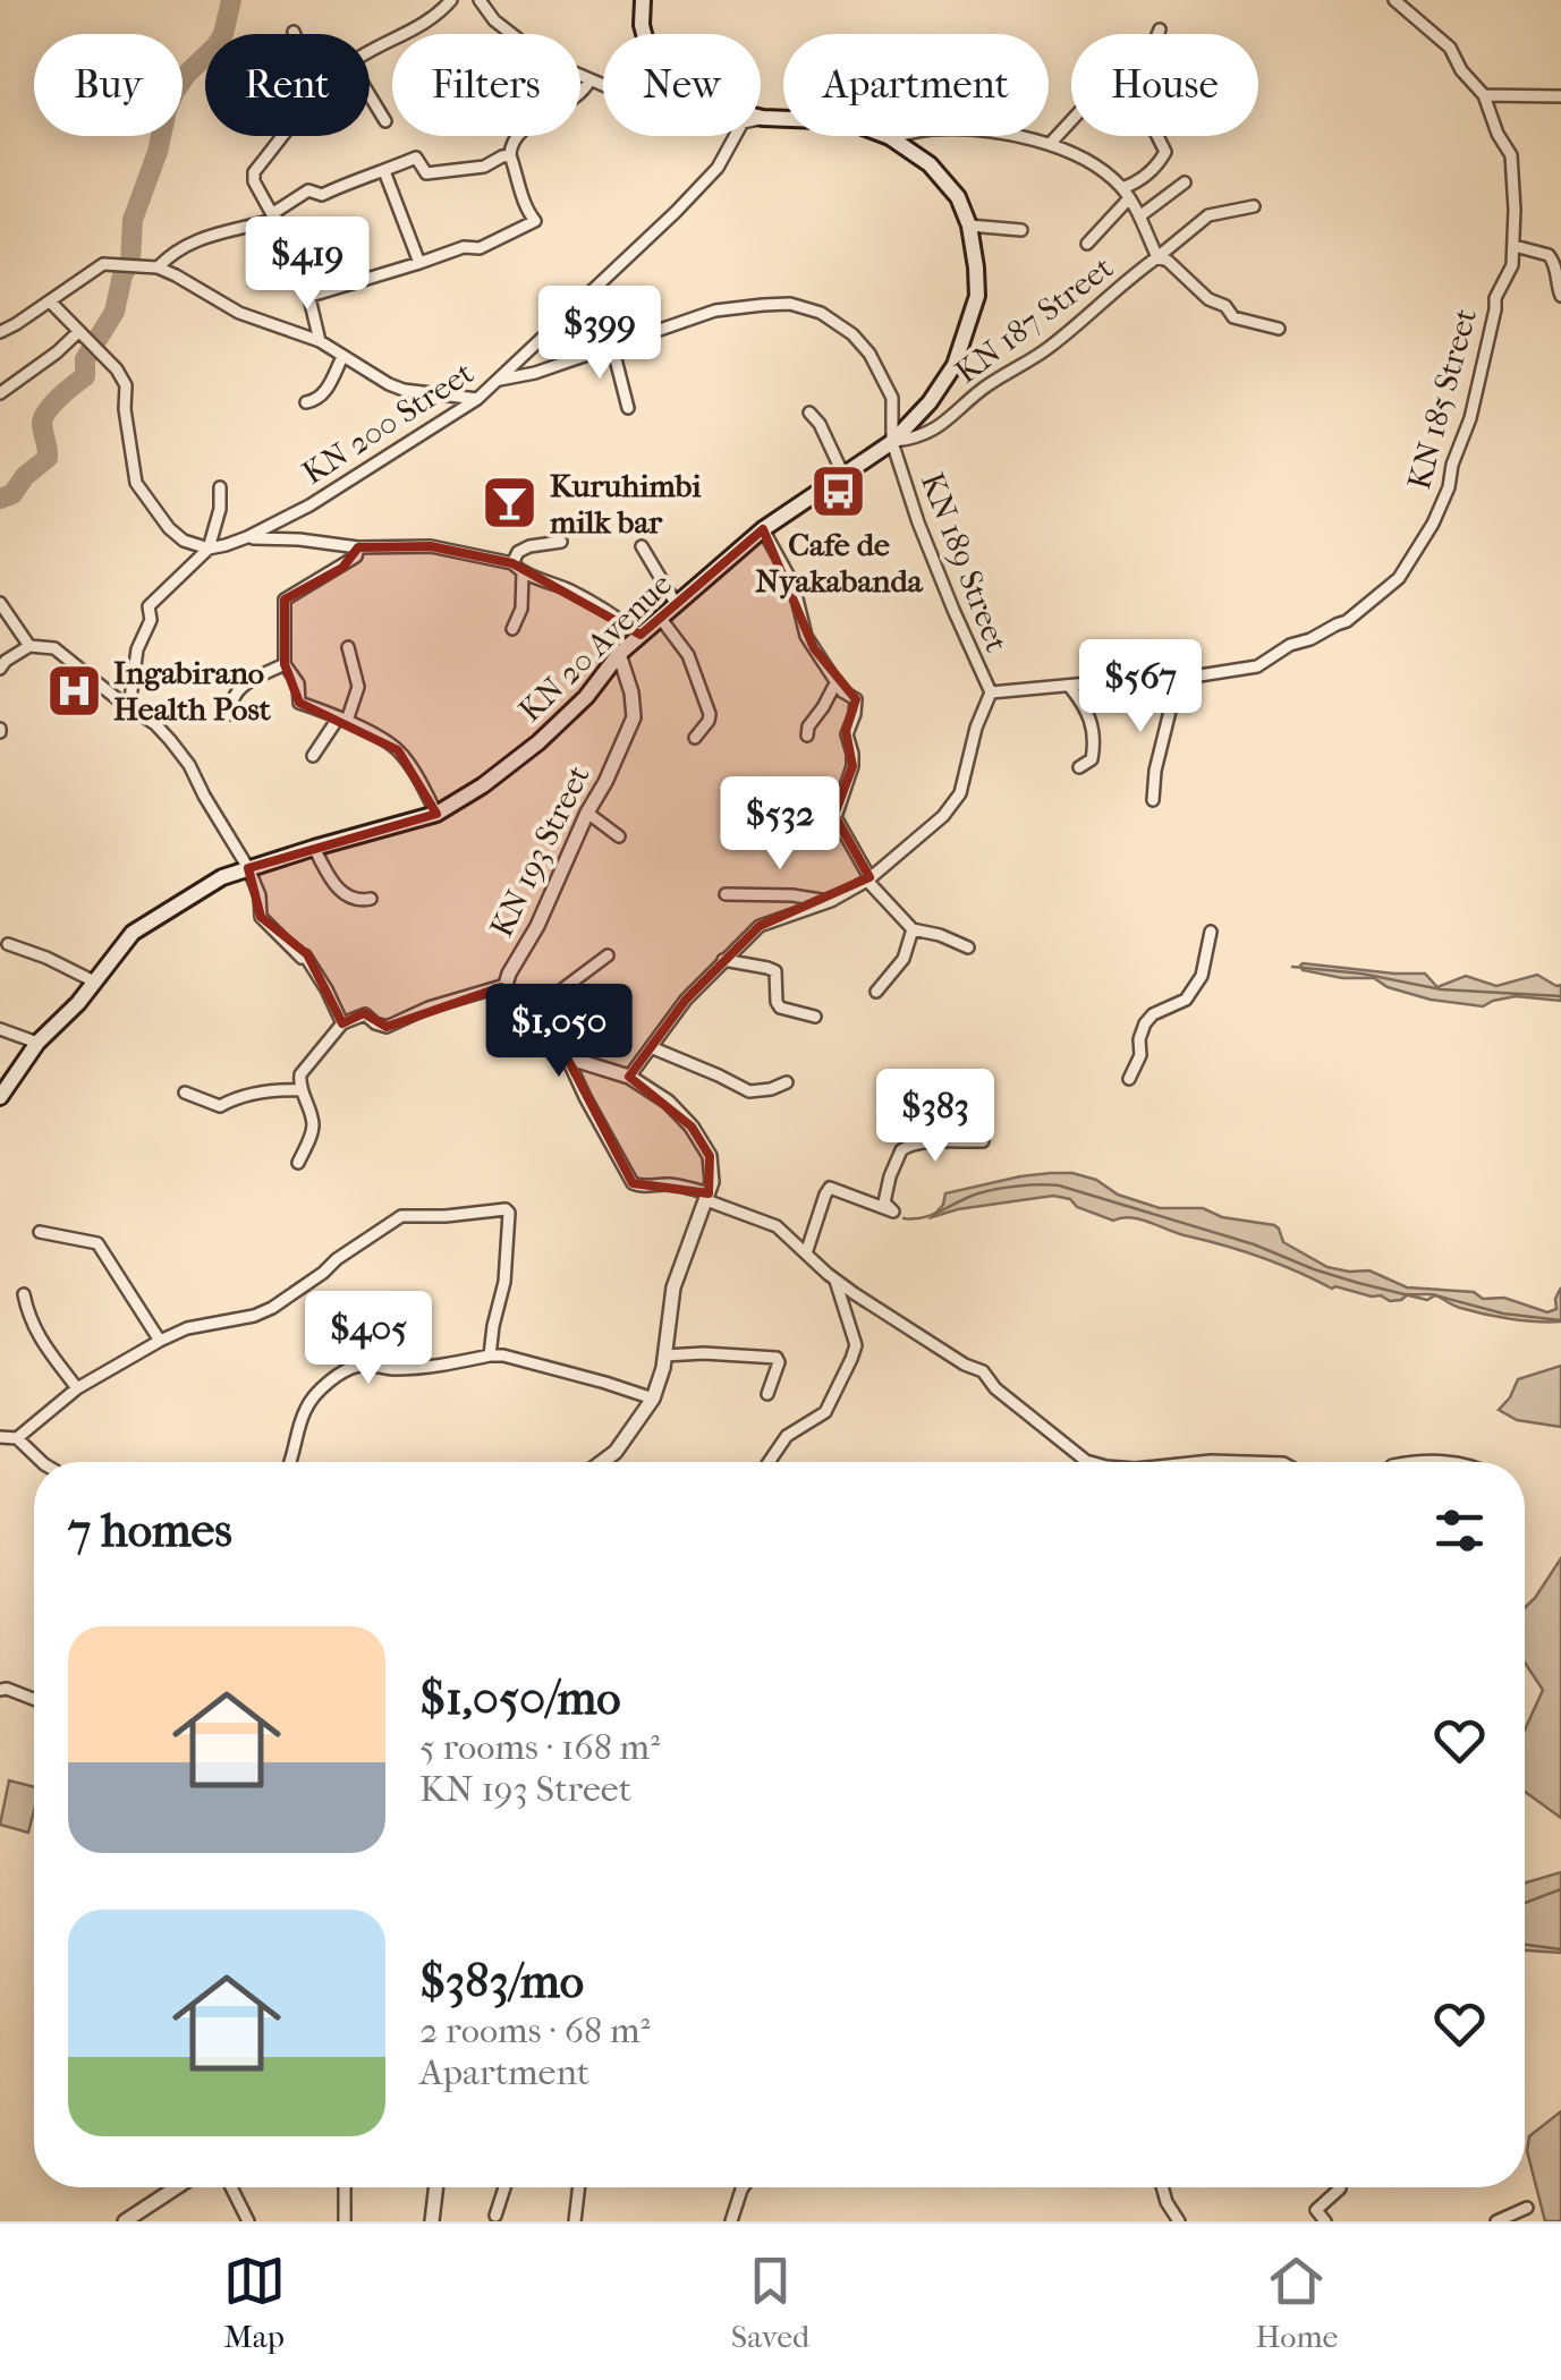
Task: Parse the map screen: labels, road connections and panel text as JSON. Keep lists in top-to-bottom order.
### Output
{
  "streets": {
    "main road": ["KN 20 Avenue"],
    "street": [
      "KN 187 Street",
      "KN 185 Street",
      "KN 200 Street",
      "KN 189 Street",
      "KN 193 Street"
    ]
  },
  "crossings": [
    ["KN 187 Street", "KN 189 Street"],
    ["KN 187 Street", "KN 20 Avenue"],
    ["KN 185 Street", "KN 189 Street"],
    ["KN 200 Street", "KN 189 Street"],
    ["KN 200 Street", "KN 20 Avenue"],
    ["KN 189 Street", "KN 20 Avenue"],
    ["KN 189 Street", "KN 193 Street"],
    ["KN 20 Avenue", "KN 193 Street"]
  ],
  "places": {
    "bus stop": ["Cafe de Nyakabanda"],
    "bar": ["Kuruhimbi milk bar"],
    "hospital": ["Ingabirano Health Post"]
  },
  "page": {
    "chip": [
      "Buy",
      "Rent",
      "Filters",
      "New",
      "Apartment",
      "House"
    ],
    "price": [
      "$419",
      "$399",
      "$567",
      "$532",
      "$1,050",
      "$383",
      "$405"
    ],
    "heading": "7 homes",
    "list": [
      {
        "name": "$1,050/mo",
        "note": "5 rooms · 168 m² · KN 193 Street"
      },
      {
        "name": "$383/mo",
        "note": "2 rooms · 68 m² · Apartment"
      }
    ],
    "tabs": ["Map", "Saved", "Home"]
  }
}
